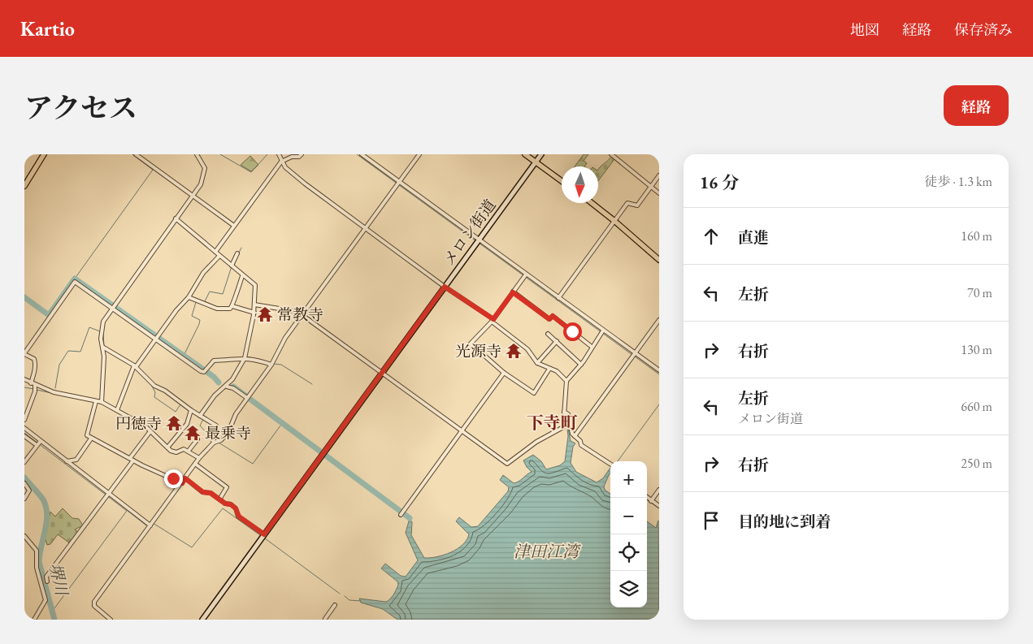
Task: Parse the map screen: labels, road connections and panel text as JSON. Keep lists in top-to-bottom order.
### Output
{
  "streets": {
    "street": ["メロン街道"]
  },
  "districts": ["下寺町"],
  "water": ["津田江湾", "堺川"],
  "places": {
    "temple": [
      "常教寺",
      "光源寺",
      "円徳寺",
      "最乗寺"
    ]
  },
  "north": "bottom",
  "page": {
    "header": "Kartio",
    "nav": ["地図", "経路", "保存済み"],
    "title": "アクセス",
    "buttons": "経路",
    "heading": ["16 分", "徒歩 · 1.3 km"],
    "list": [
      ["直進", "160 m"],
      ["左折", "70 m"],
      ["右折", "130 m"],
      ["左折", "メロン街道", "660 m"],
      ["右折", "250 m"],
      "目的地に到着"
    ],
    "map_buttons": ["+", "−"]
  }
}
